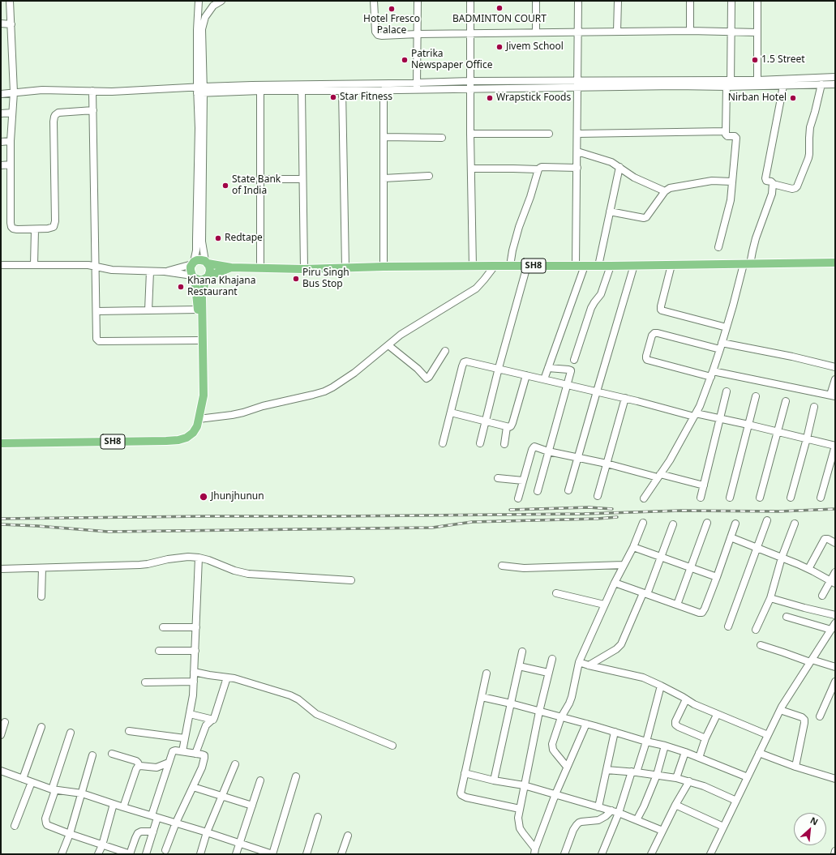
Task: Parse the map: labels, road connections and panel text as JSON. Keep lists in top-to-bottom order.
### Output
{
  "streets": {
    "main road": ["SH8"]
  },
  "places": [
    "BADMINTON COURT",
    "Hotel Fresco Palace",
    "Jivem School",
    "Patrika Newspaper Office",
    "1.5 Street",
    "Star Fitness",
    "Wrapstick Foods",
    "Nirban Hotel",
    "State Bank of India",
    "Redtape",
    "Piru Singh Bus Stop",
    "Khana Khajana Restaurant",
    "Jhunjhunun"
  ],
  "north": "top right"
}
